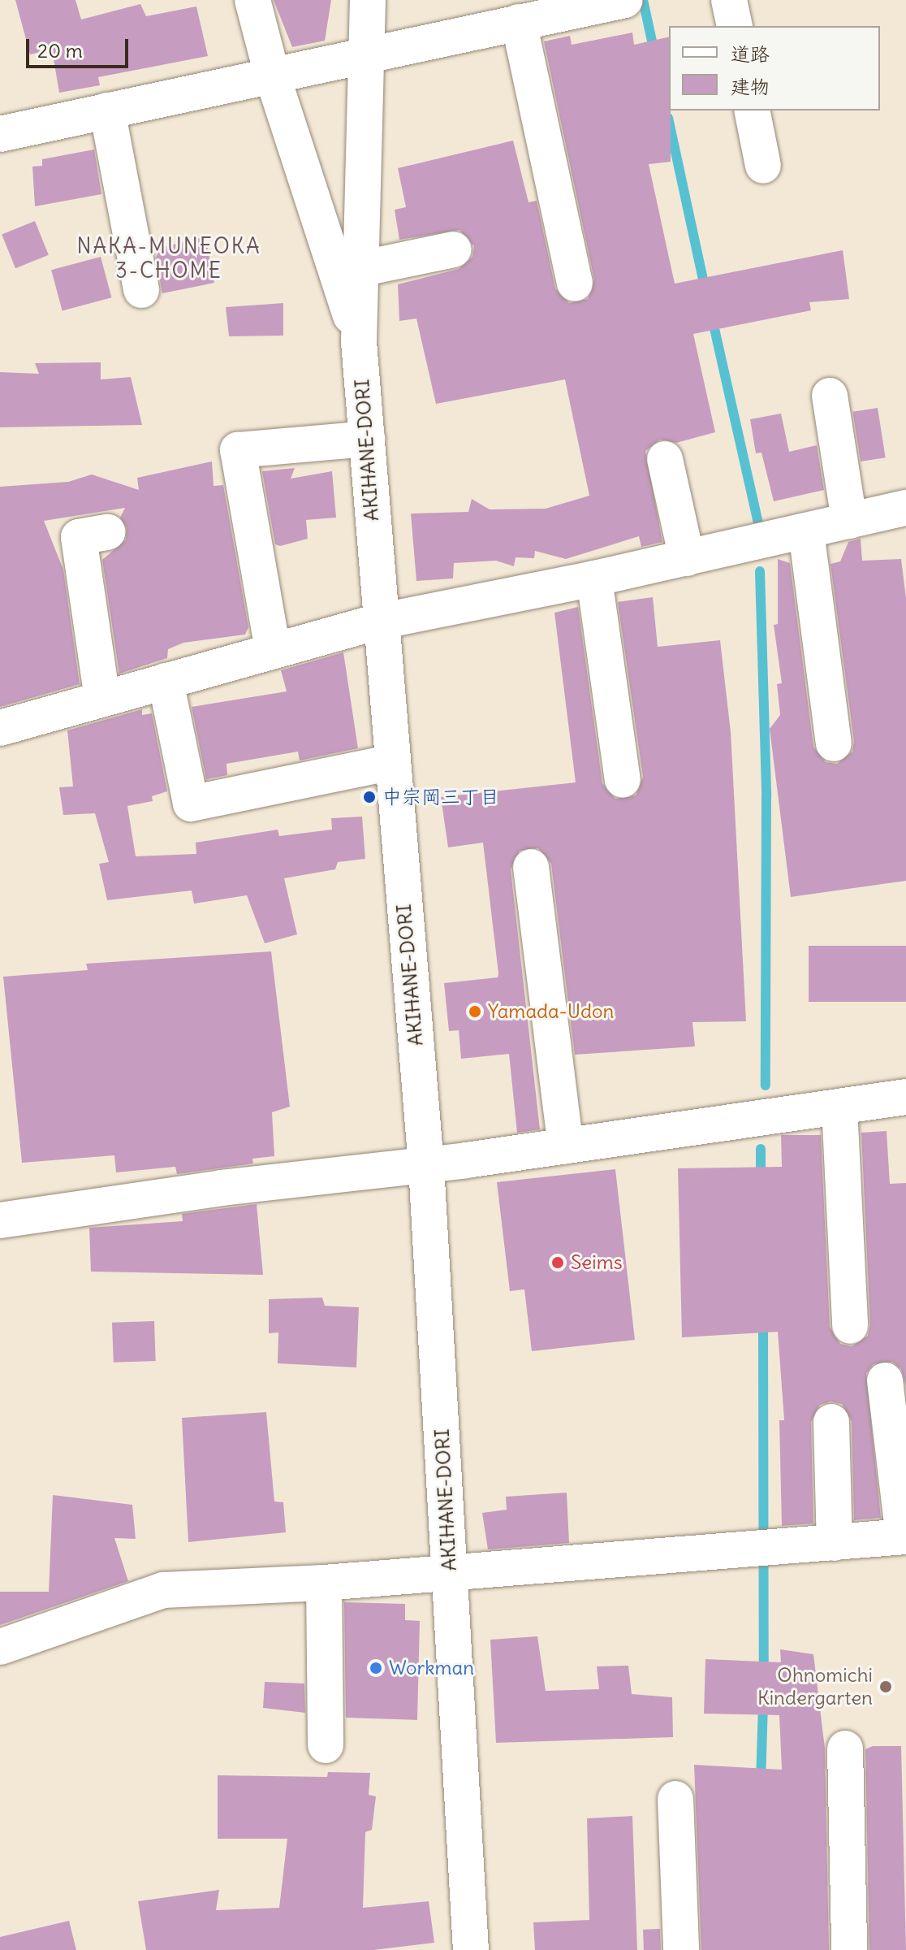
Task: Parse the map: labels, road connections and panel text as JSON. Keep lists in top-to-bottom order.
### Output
{
  "streets": {
    "street": ["AKIHANE-DORI"]
  },
  "districts": ["NAKA-MUNEOKA 3-CHOME"],
  "places": [
    "中宗岡三丁目",
    "Yamada-Udon",
    "Seims",
    "Workman",
    "Ohnomichi Kindergarten"
  ],
  "legend": ["道路", "建物"],
  "scale_bar": "20 m"
}
